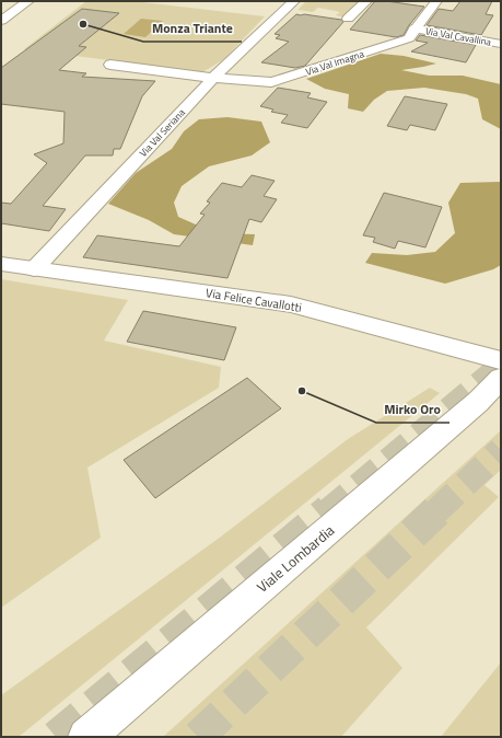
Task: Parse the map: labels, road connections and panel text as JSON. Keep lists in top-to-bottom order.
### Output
{
  "streets": {
    "street": [
      "Via Val Cavallina",
      "Via Val Imagna",
      "Via Val Seriana",
      "Via Felice Cavallotti",
      "Viale Lombardia"
    ]
  },
  "crossings": [
    ["Via Val Cavallina", "Via Val Imagna"],
    ["Via Val Imagna", "Via Val Seriana"],
    ["Via Val Seriana", "Via Felice Cavallotti"]
  ],
  "places": ["Monza Triante", "Mirko Oro"]
}
